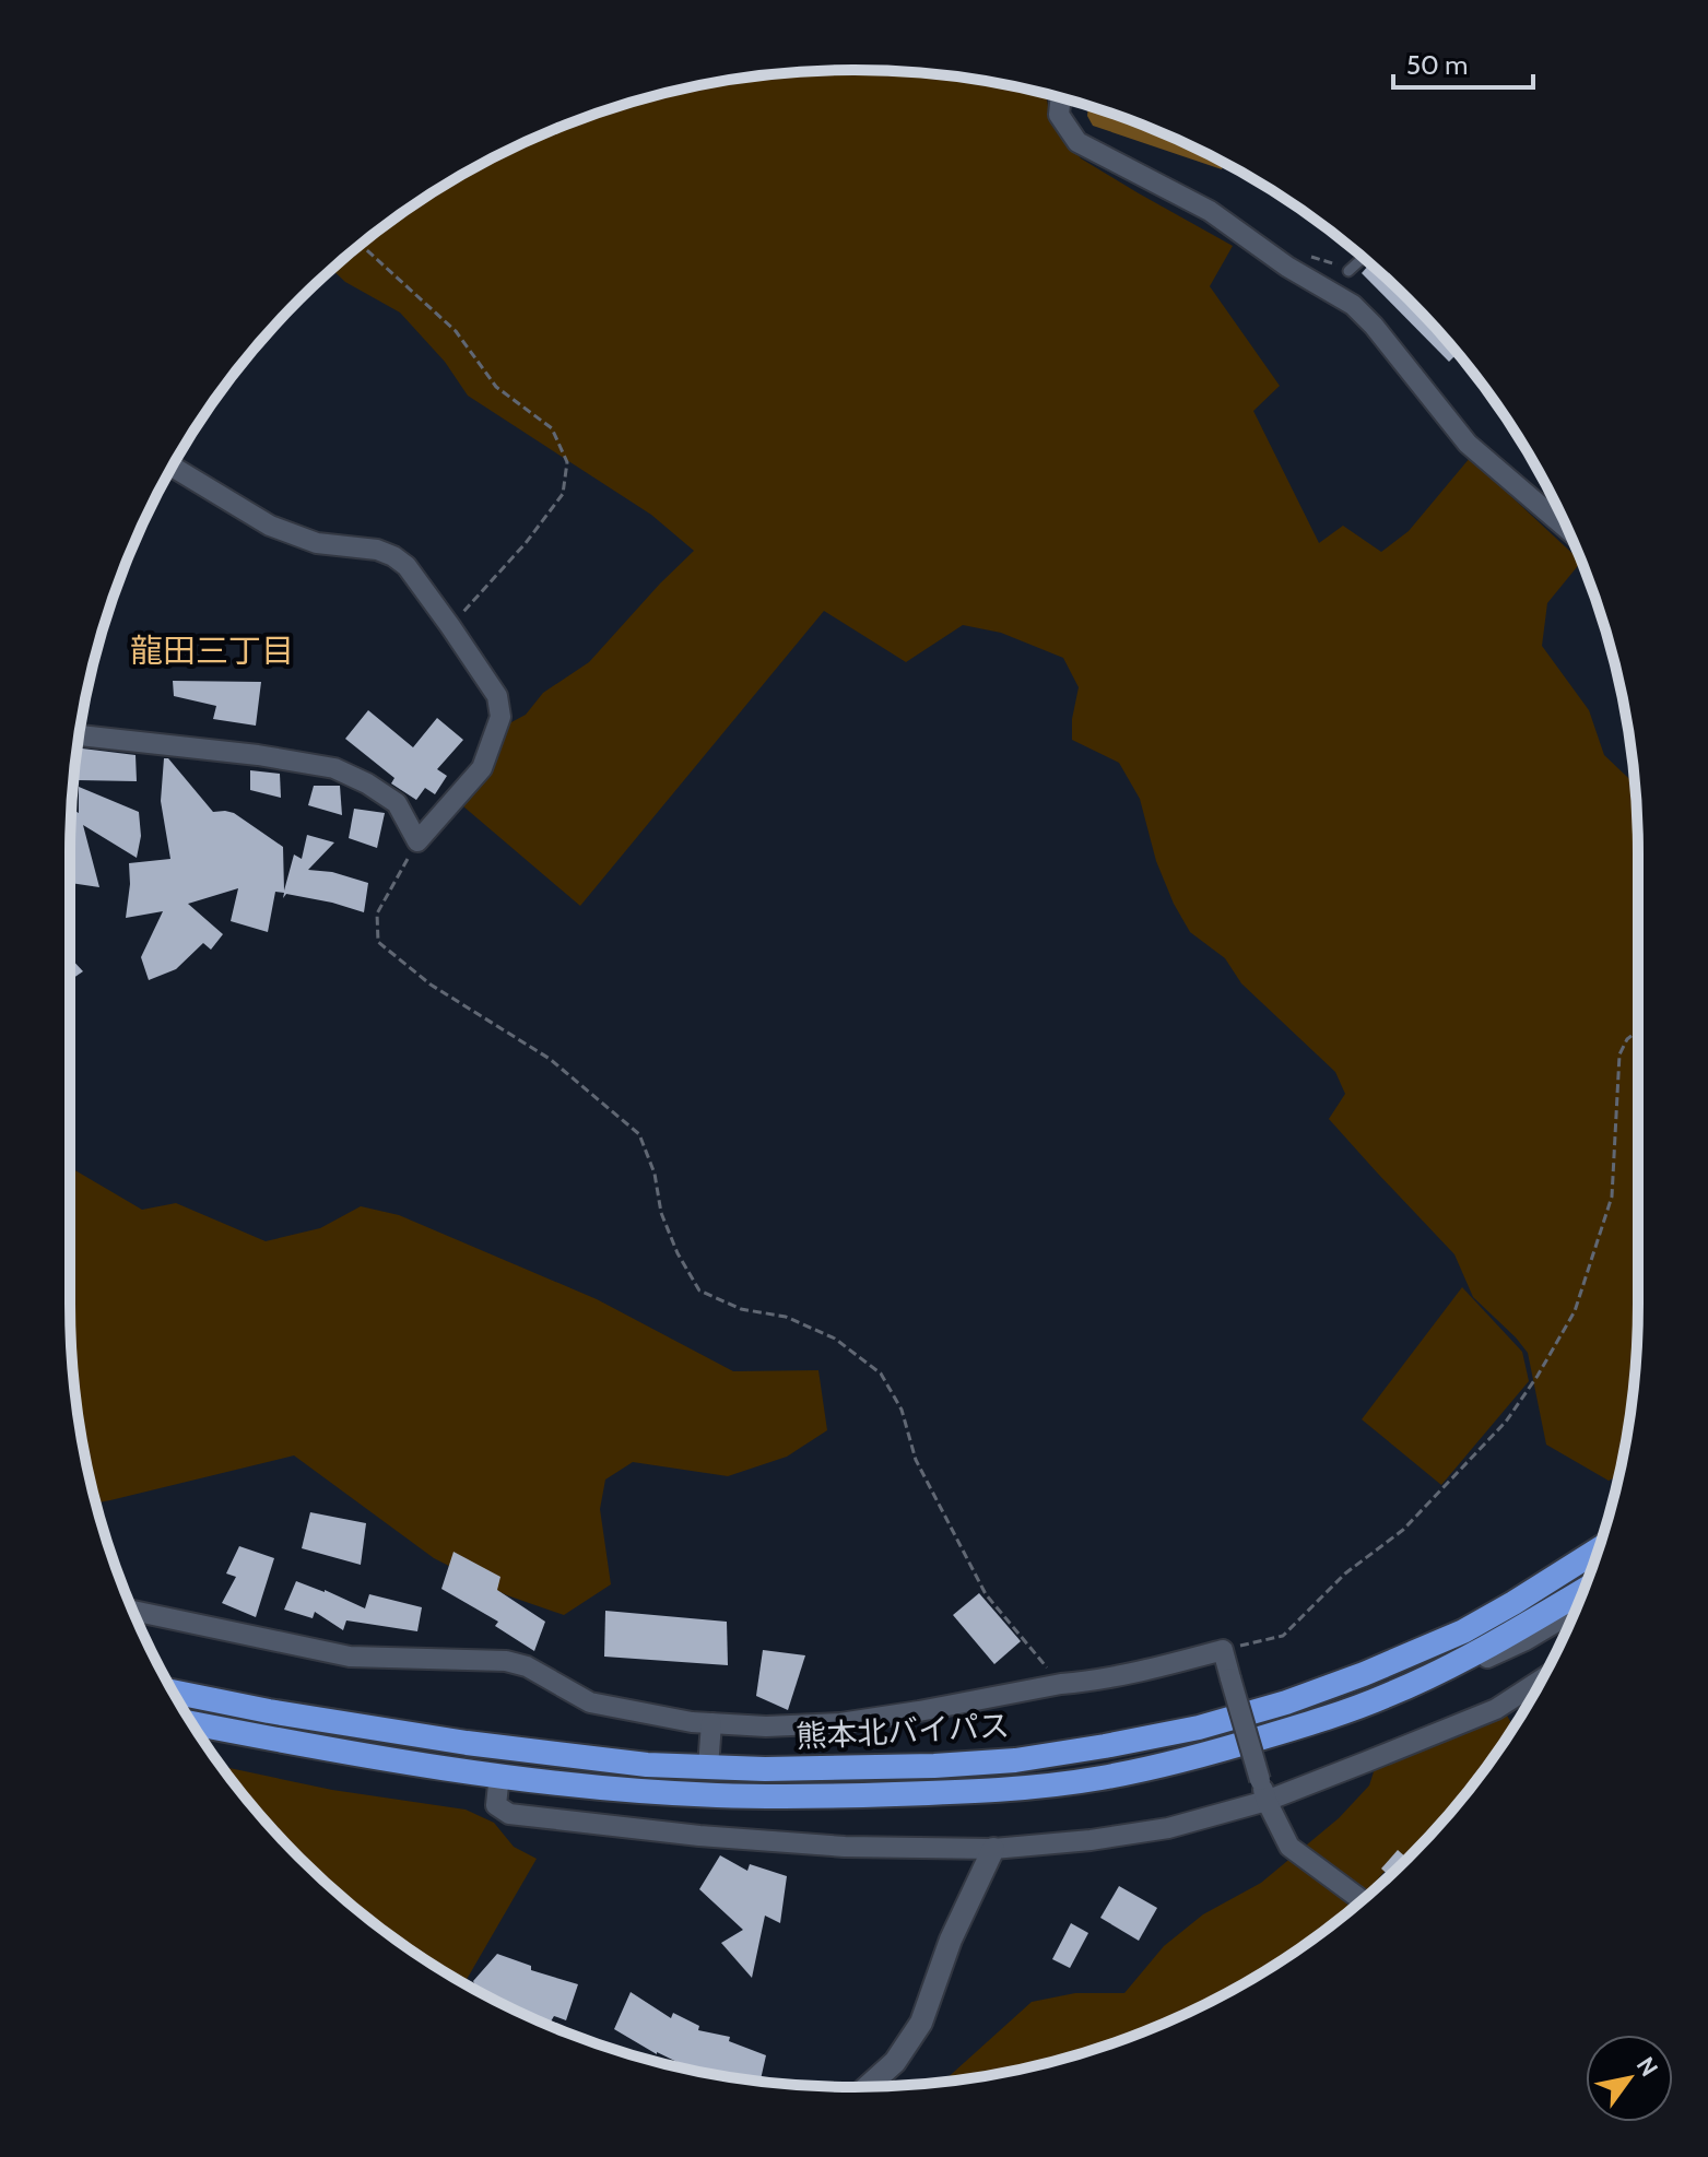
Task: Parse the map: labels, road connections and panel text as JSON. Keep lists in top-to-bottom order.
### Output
{
  "streets": {
    "highway": ["熊本北バイパス"]
  },
  "districts": ["龍田三丁目"],
  "scale_bar": "50 m",
  "north": "top right"
}
